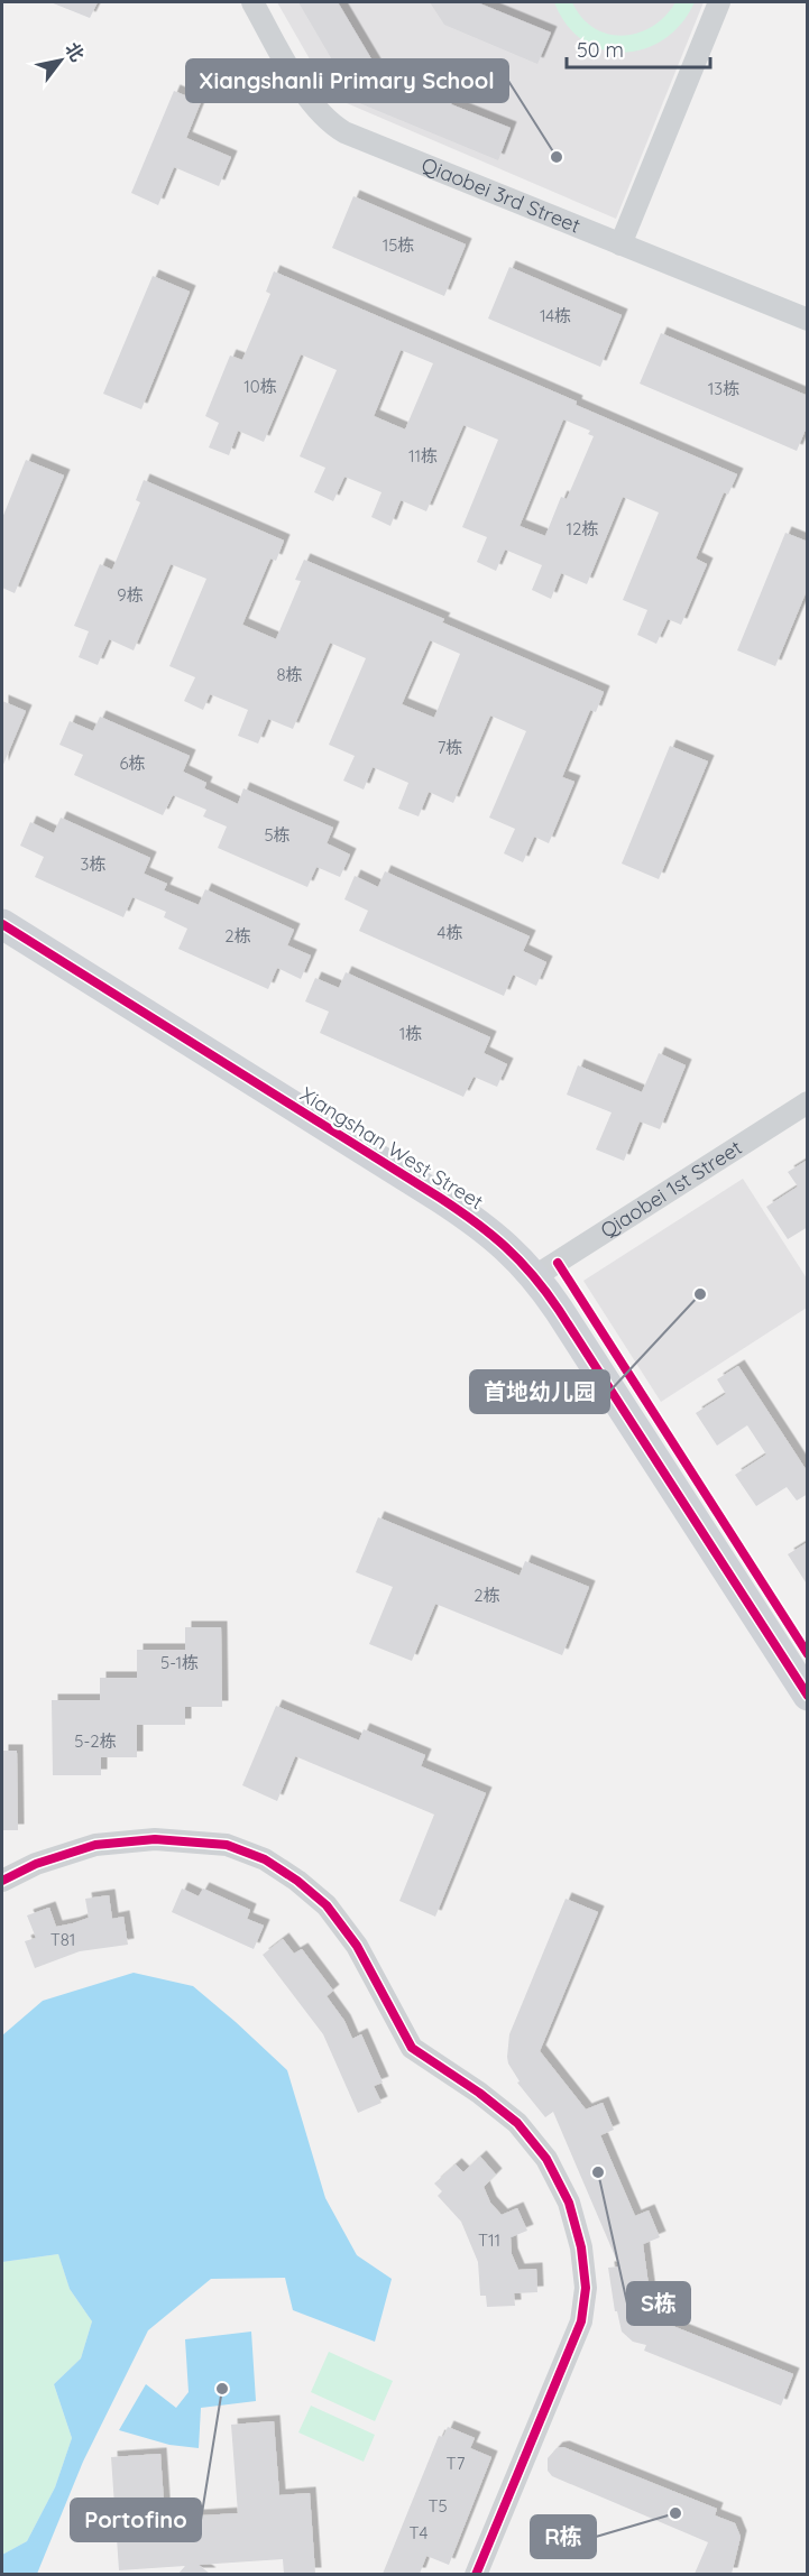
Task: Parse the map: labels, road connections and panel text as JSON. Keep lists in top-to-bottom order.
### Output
{
  "streets": {
    "street": ["Qiaobei 3rd Street", "Xiangshan West Street", "Qiaobei 1st Street"]
  },
  "crossings": [
    ["Xiangshan West Street", "Qiaobei 1st Street"]
  ],
  "places": [
    "Xiangshanli Primary School",
    "首地幼儿园",
    "S栋",
    "Portofino",
    "R栋"
  ],
  "house_numbers": [
    "15栋",
    "14栋",
    "10栋",
    "13栋",
    "11栋",
    "12栋",
    "9栋",
    "8栋",
    "7栋",
    "6栋",
    "5栋",
    "3栋",
    "4栋",
    "2栋",
    "1栋",
    "2栋",
    "5-1栋",
    "5-2栋",
    "T81",
    "T11",
    "T7",
    "T5",
    "T4"
  ],
  "scale_bar": "50 m",
  "north": "top right"
}
